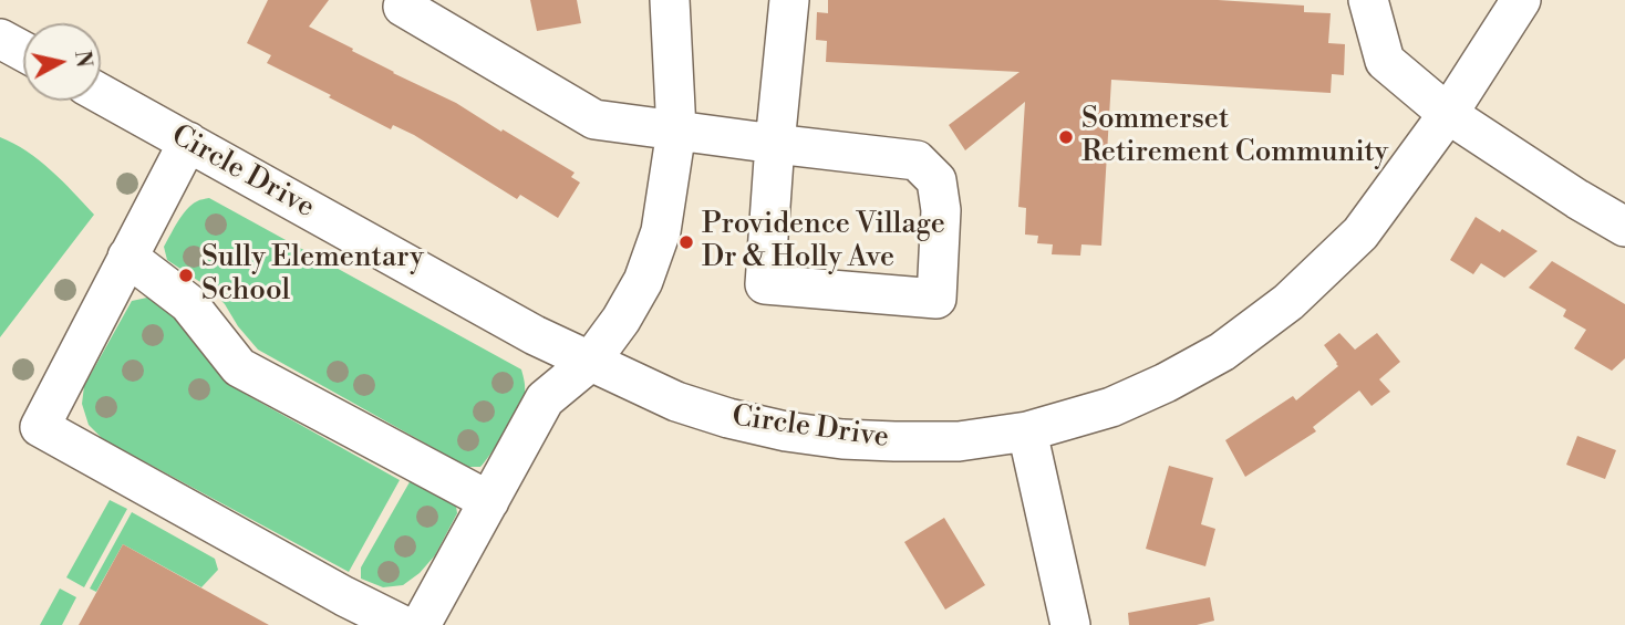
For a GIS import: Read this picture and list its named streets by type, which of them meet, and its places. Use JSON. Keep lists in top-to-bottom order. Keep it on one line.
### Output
{"streets":{"street":["Circle Drive"]},"places":["Sommerset Retirement Community","Providence Village Dr & Holly Ave","Sully Elementary School"],"north":"right"}
